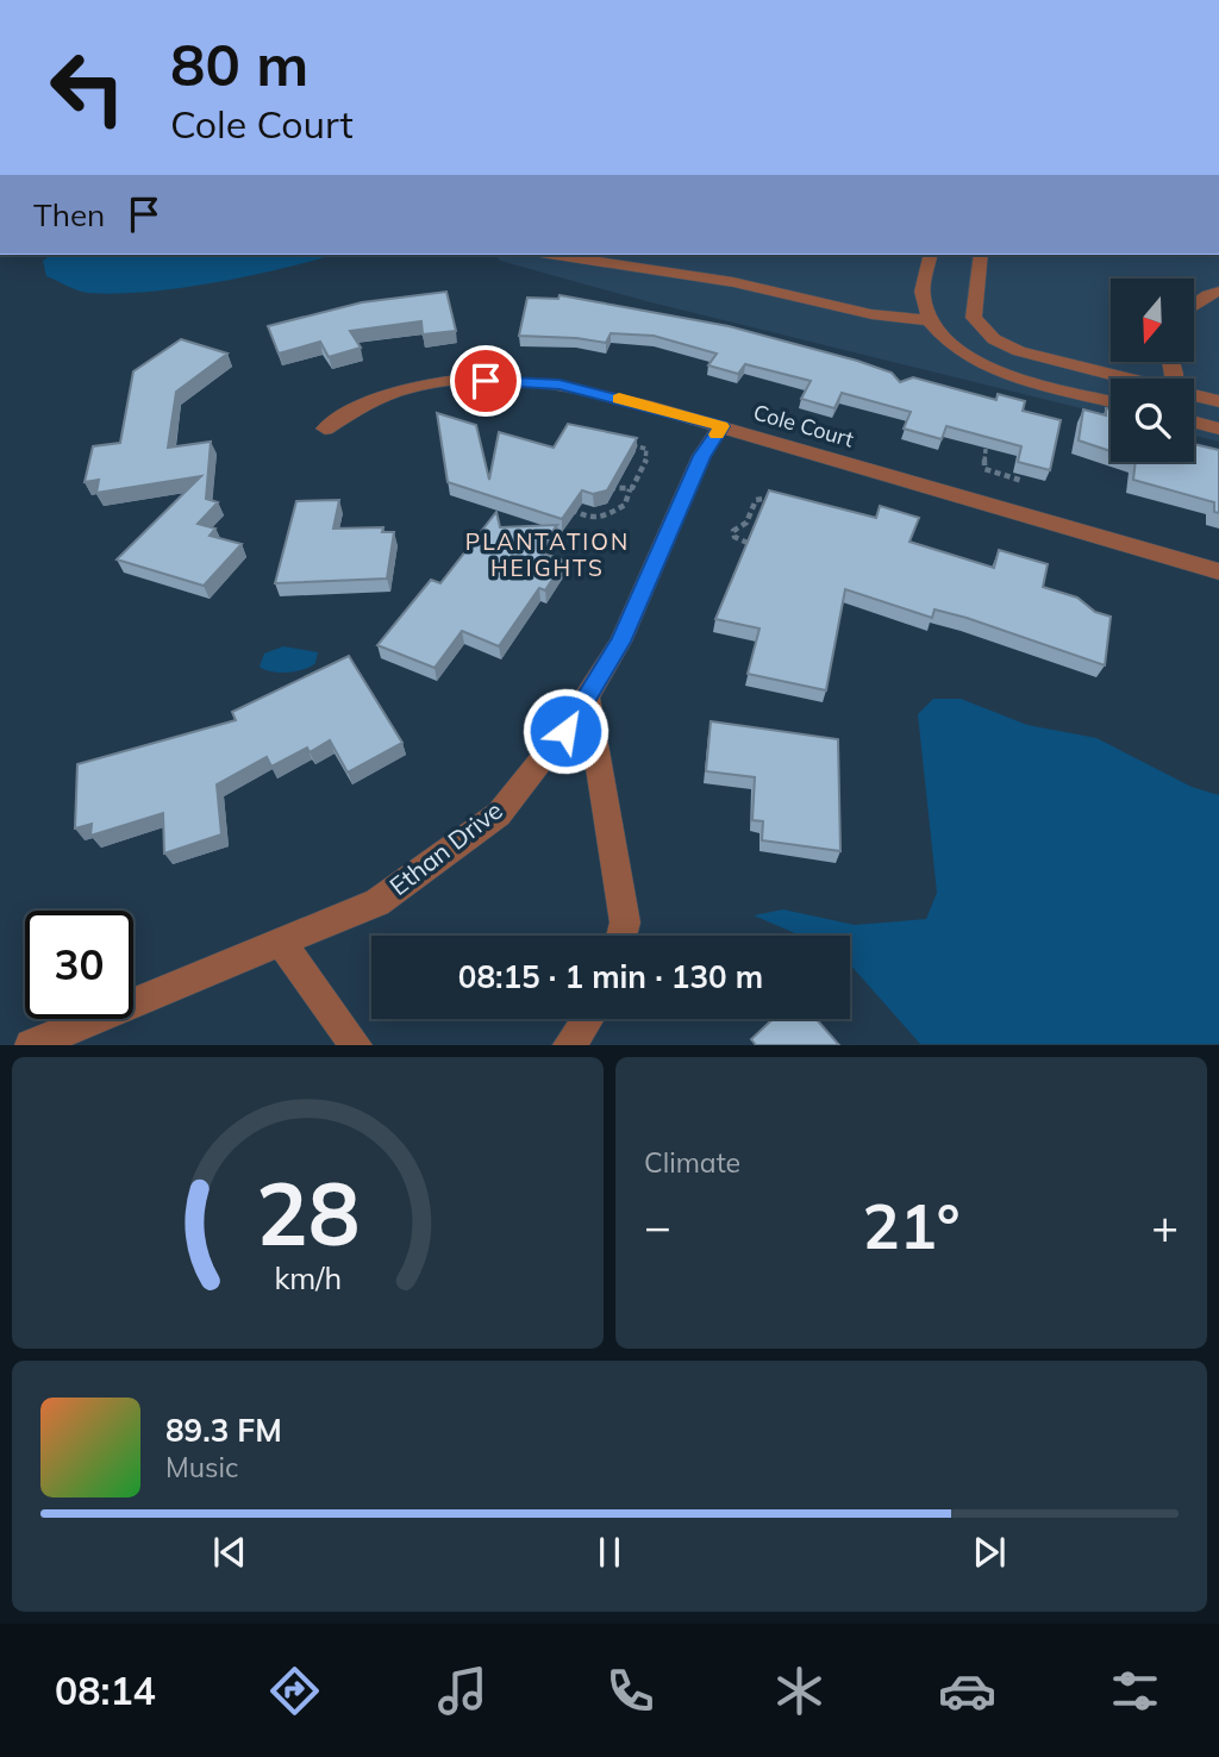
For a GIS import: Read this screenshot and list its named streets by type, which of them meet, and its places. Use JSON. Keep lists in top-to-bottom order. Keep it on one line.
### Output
{"streets":{"street":["Cole Court","Ethan Drive"]},"crossings":[["Cole Court","Ethan Drive"]],"districts":["PLANTATION HEIGHTS"],"north":"bottom","page":{"turn":["80 m","Cole Court"],"then":"Then","limit":"30","trip":"08:15 · 1 min · 130 m","tile":"Climate","heat":["−","21°","+"],"song":["89.3 FM","Music"],"tabs":"08:14","gauge":["28","km/h"]}}
